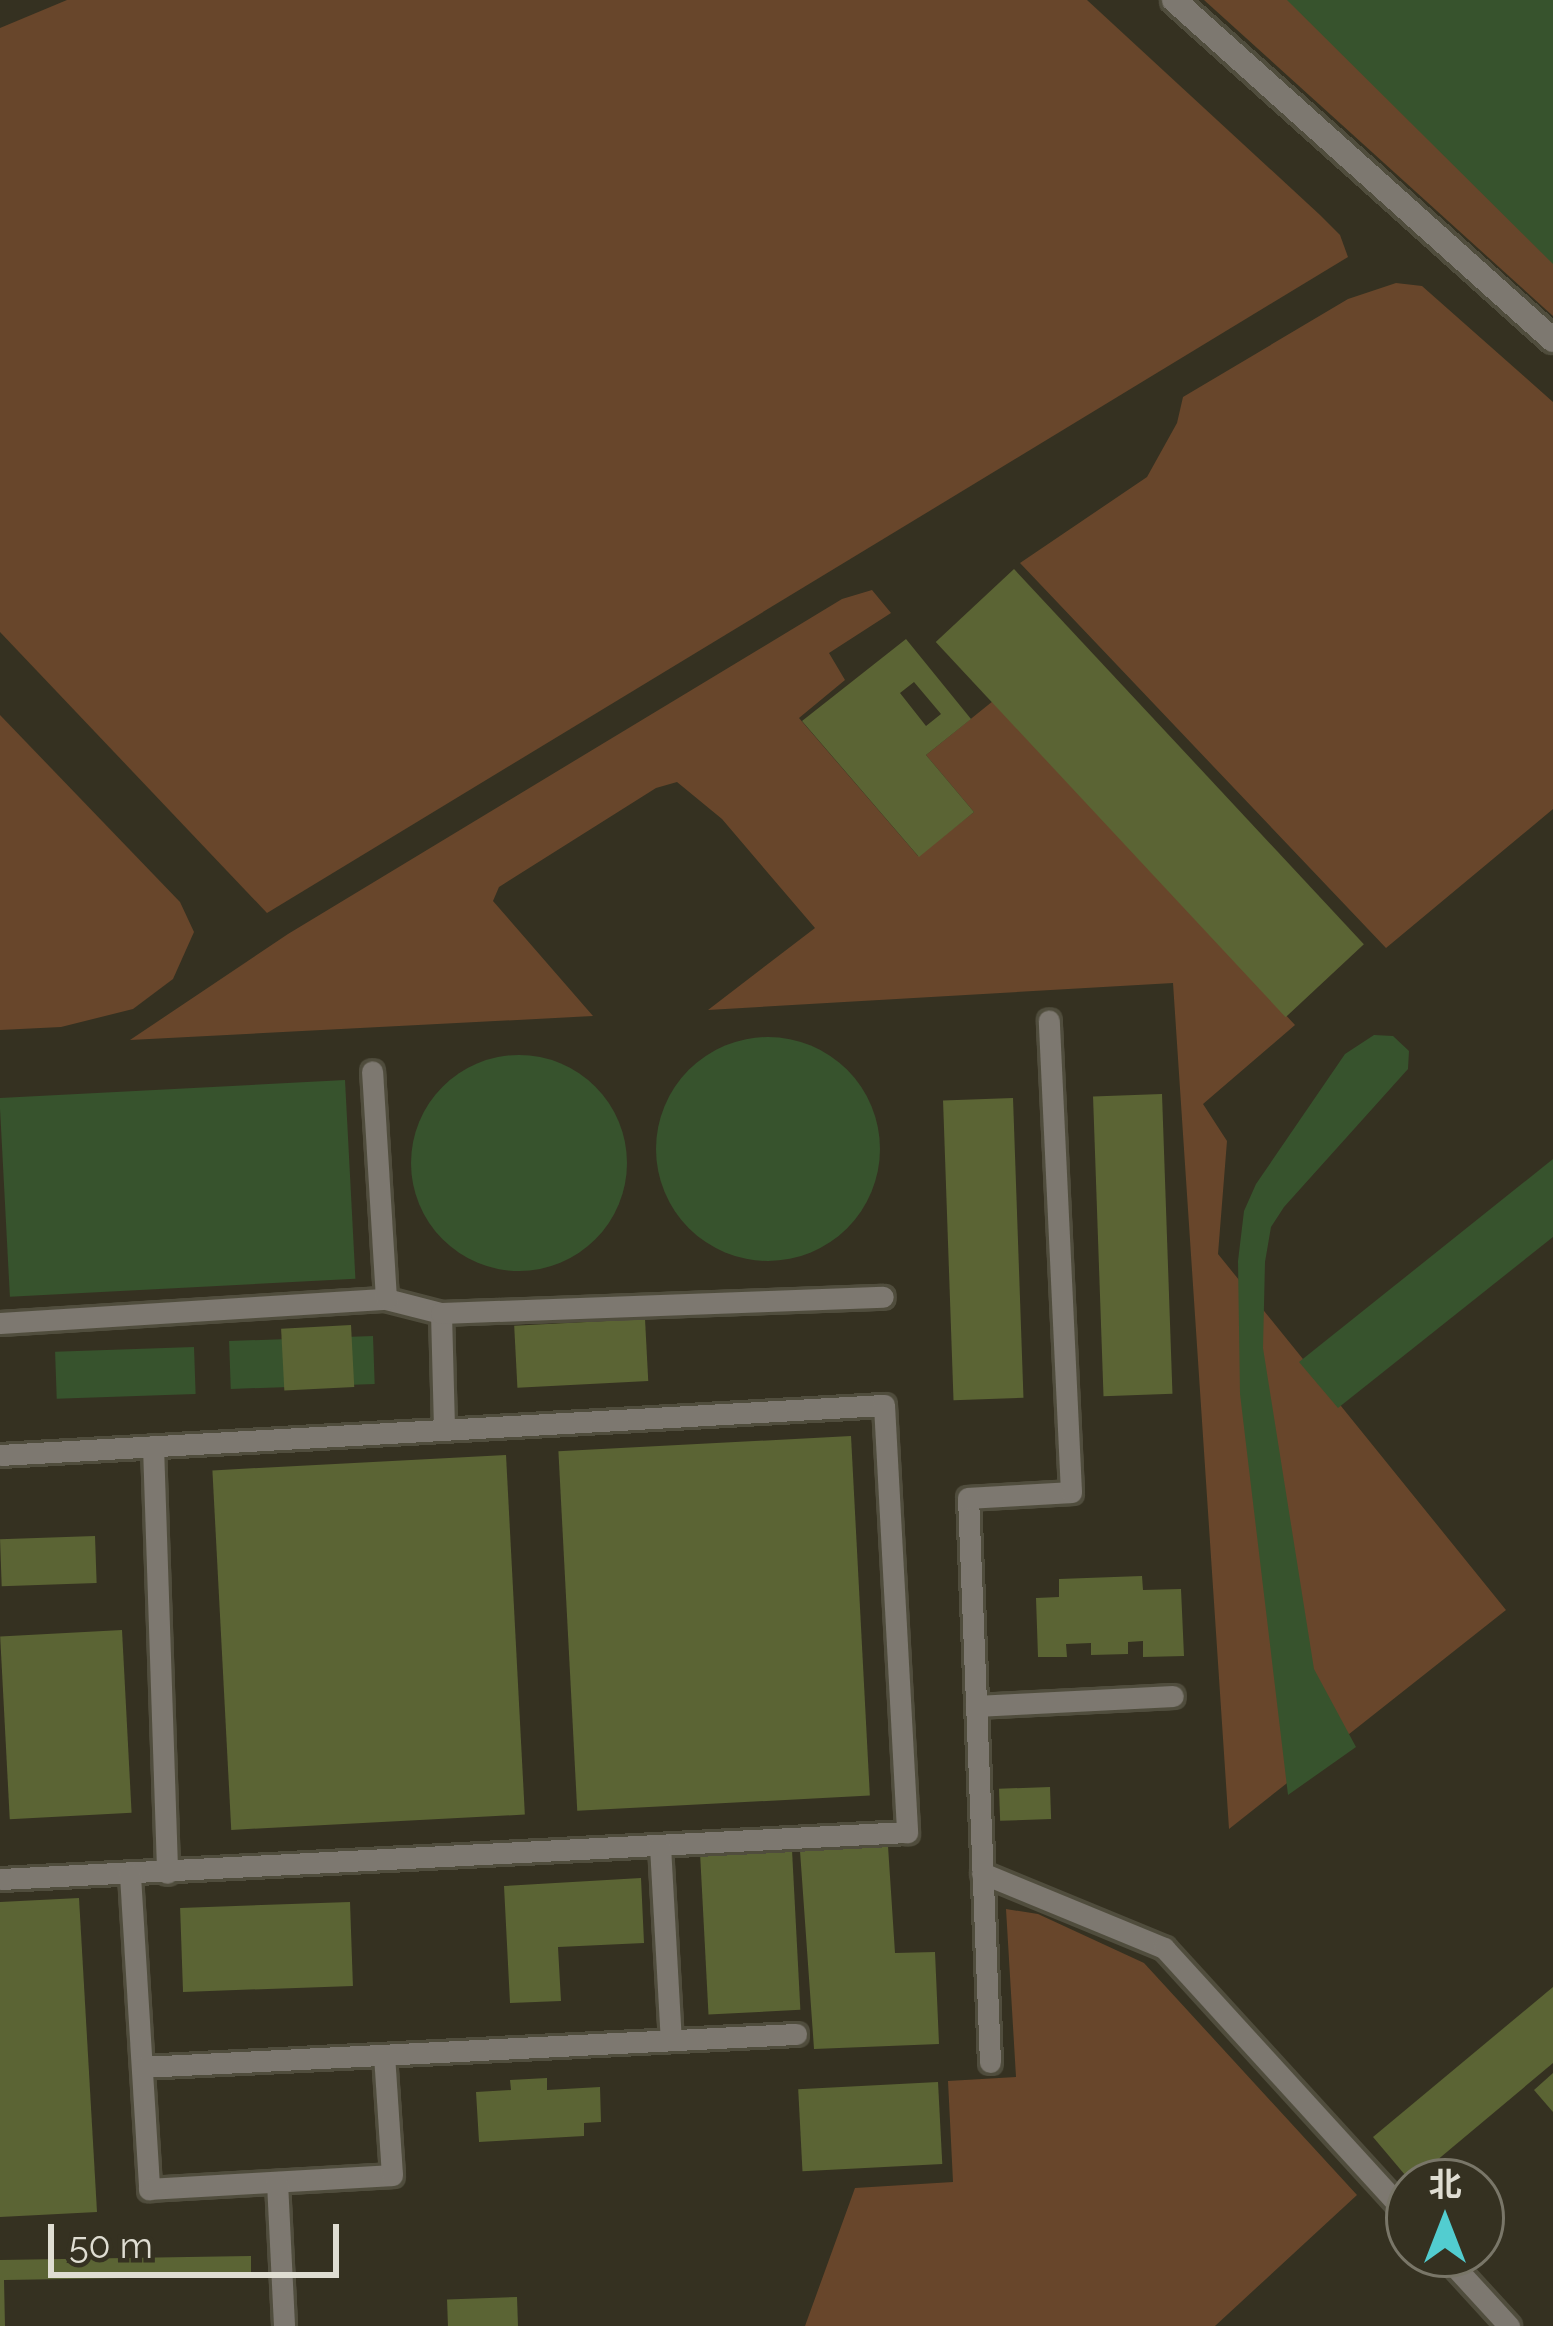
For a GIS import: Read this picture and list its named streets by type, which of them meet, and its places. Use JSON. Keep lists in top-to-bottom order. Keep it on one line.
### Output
{"scale_bar":"50 m","north":"top"}
